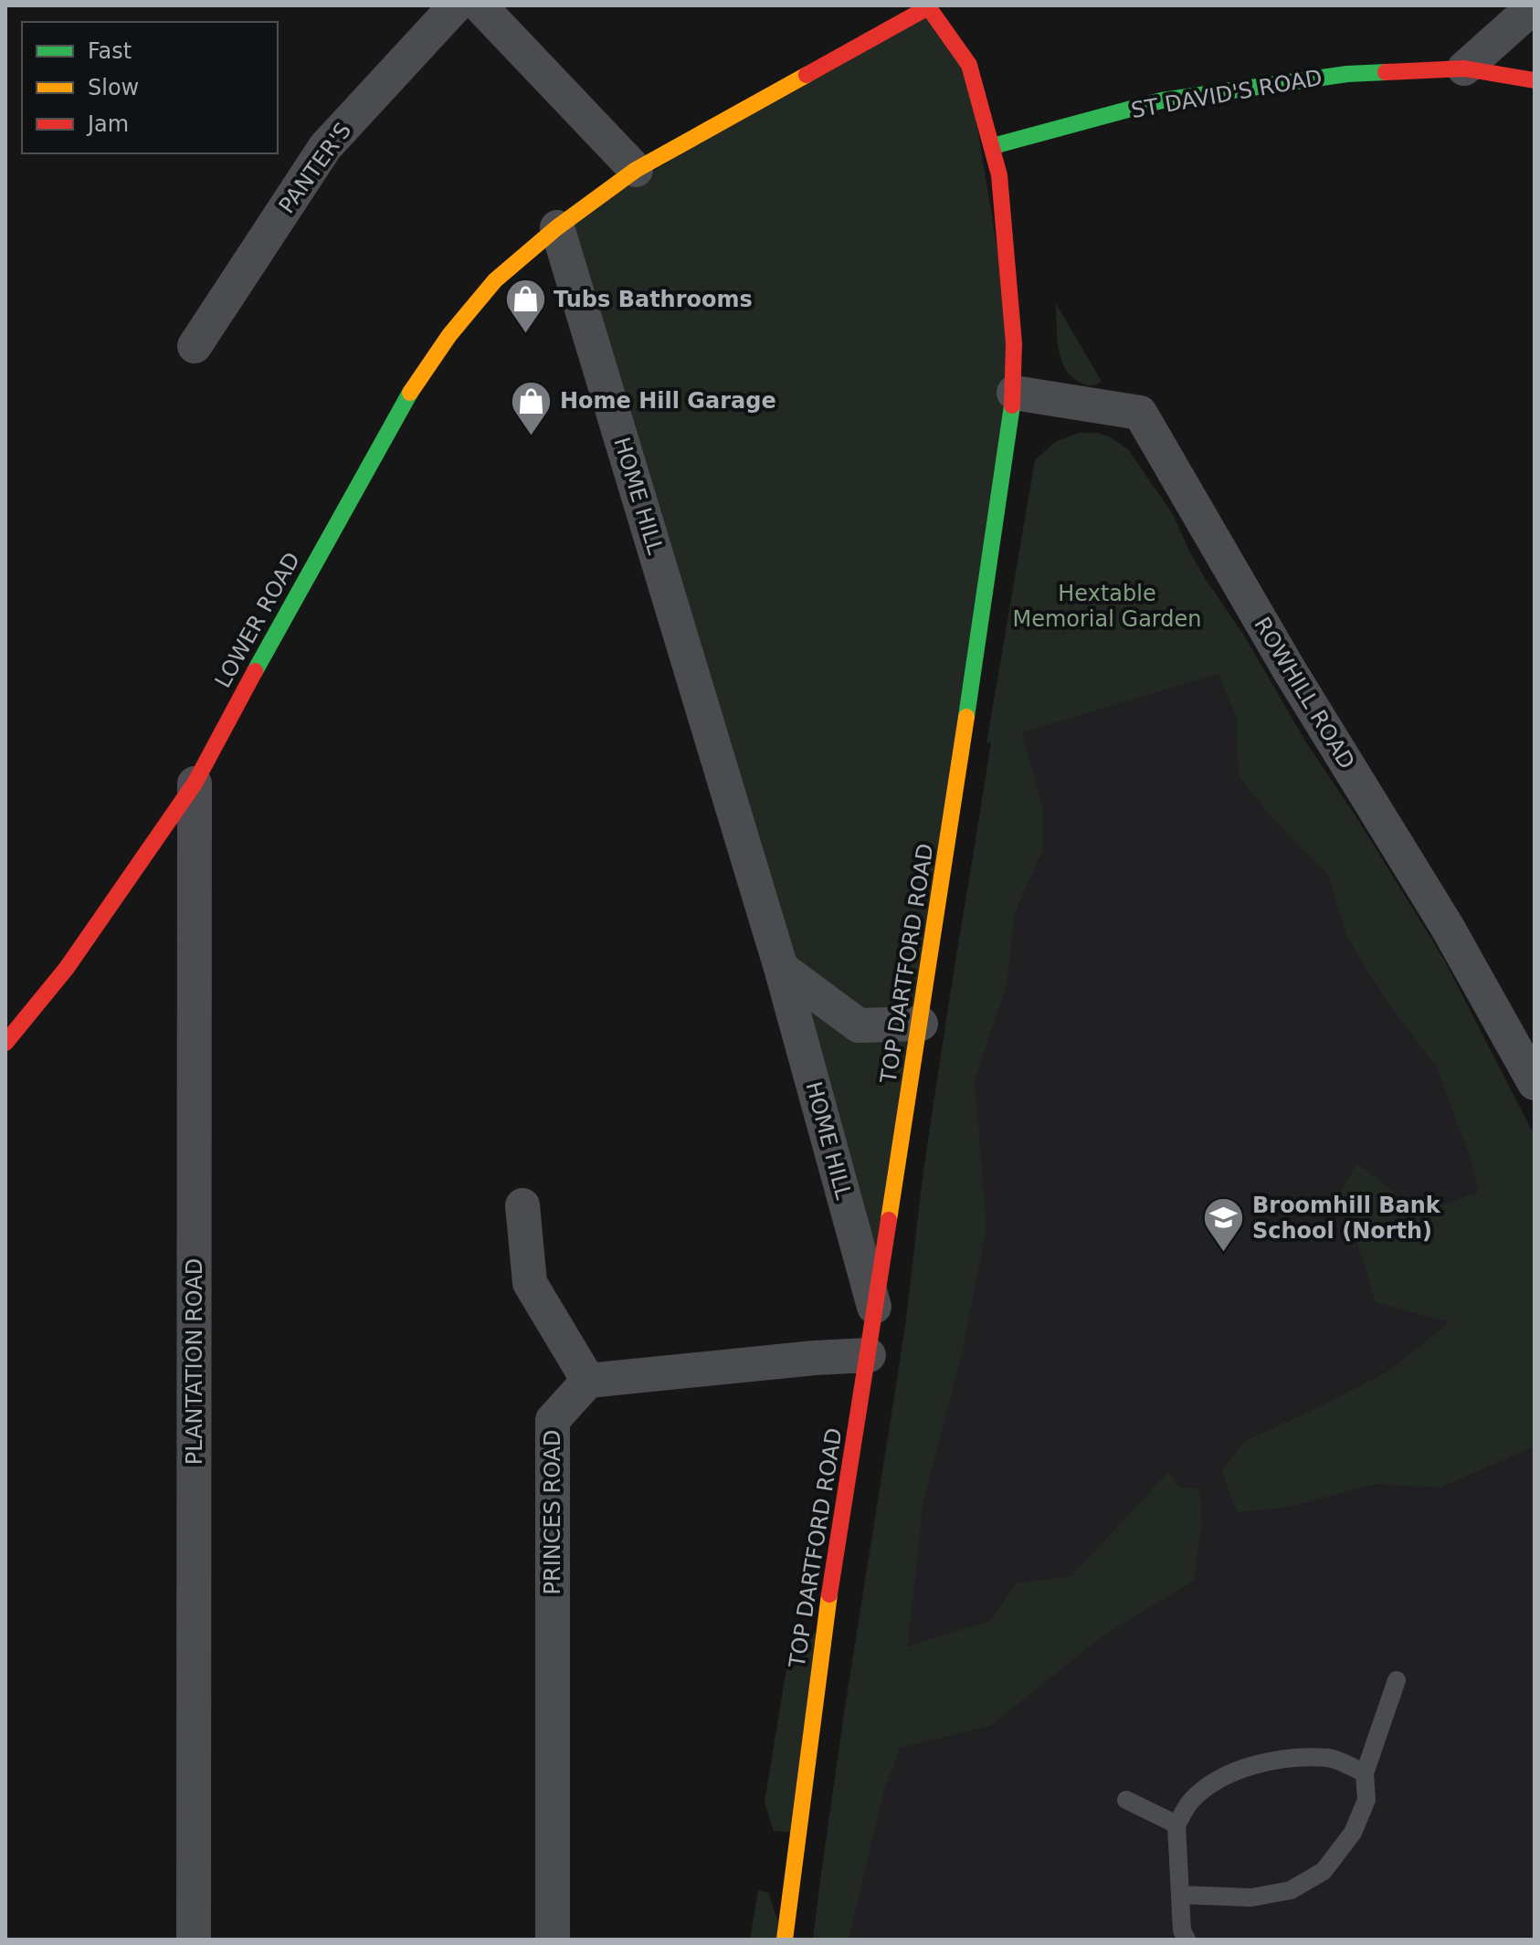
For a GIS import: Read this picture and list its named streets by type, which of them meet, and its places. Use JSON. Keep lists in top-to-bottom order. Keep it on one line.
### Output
{"streets":{"main road":["ST DAVID'S ROAD","LOWER ROAD","TOP DARTFORD ROAD"],"street":["PANTER'S","HOME HILL","ROWHILL ROAD","PLANTATION ROAD","PRINCES ROAD"]},"crossings":[["ST DAVID'S ROAD","TOP DARTFORD ROAD"],["HOME HILL","LOWER ROAD"],["HOME HILL","TOP DARTFORD ROAD"],["LOWER ROAD","PLANTATION ROAD"],["ROWHILL ROAD","TOP DARTFORD ROAD"]],"parks":["Hextable Memorial Garden"],"places":{"shop":["Tubs Bathrooms","Home Hill Garage"],"school or university":["Broomhill Bank School (North)"]},"legend":["Fast","Slow","Jam"]}
